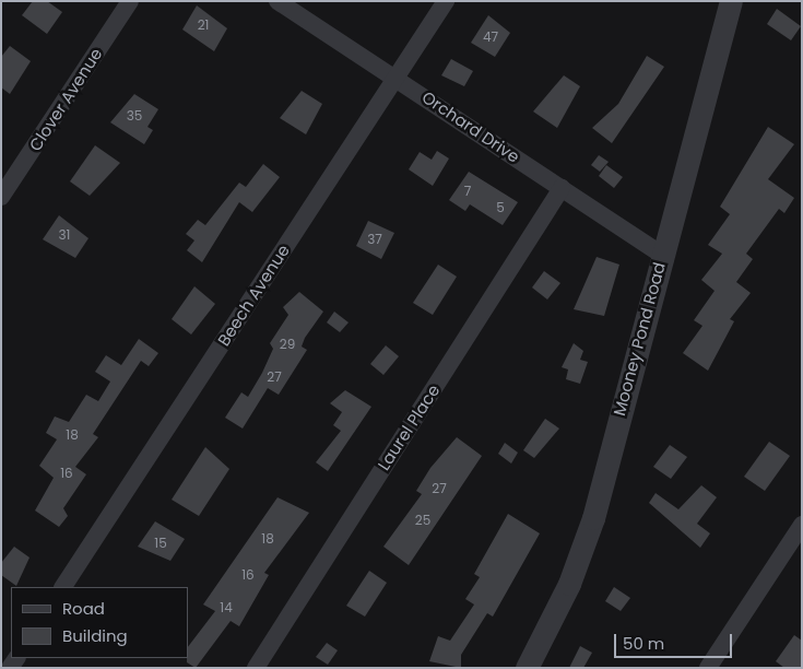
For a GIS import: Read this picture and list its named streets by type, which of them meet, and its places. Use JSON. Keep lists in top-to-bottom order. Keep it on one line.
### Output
{"streets":{"street":["Clover Avenue","Orchard Drive","Beech Avenue","Mooney Pond Road","Laurel Place"]},"crossings":[["Orchard Drive","Beech Avenue"],["Orchard Drive","Mooney Pond Road"],["Orchard Drive","Laurel Place"]],"house_numbers":["21","47","35","7","5","31","37","29","27","18","16","27","25","18","15","16","14"],"legend":["Road","Building"],"scale_bar":"50 m"}
